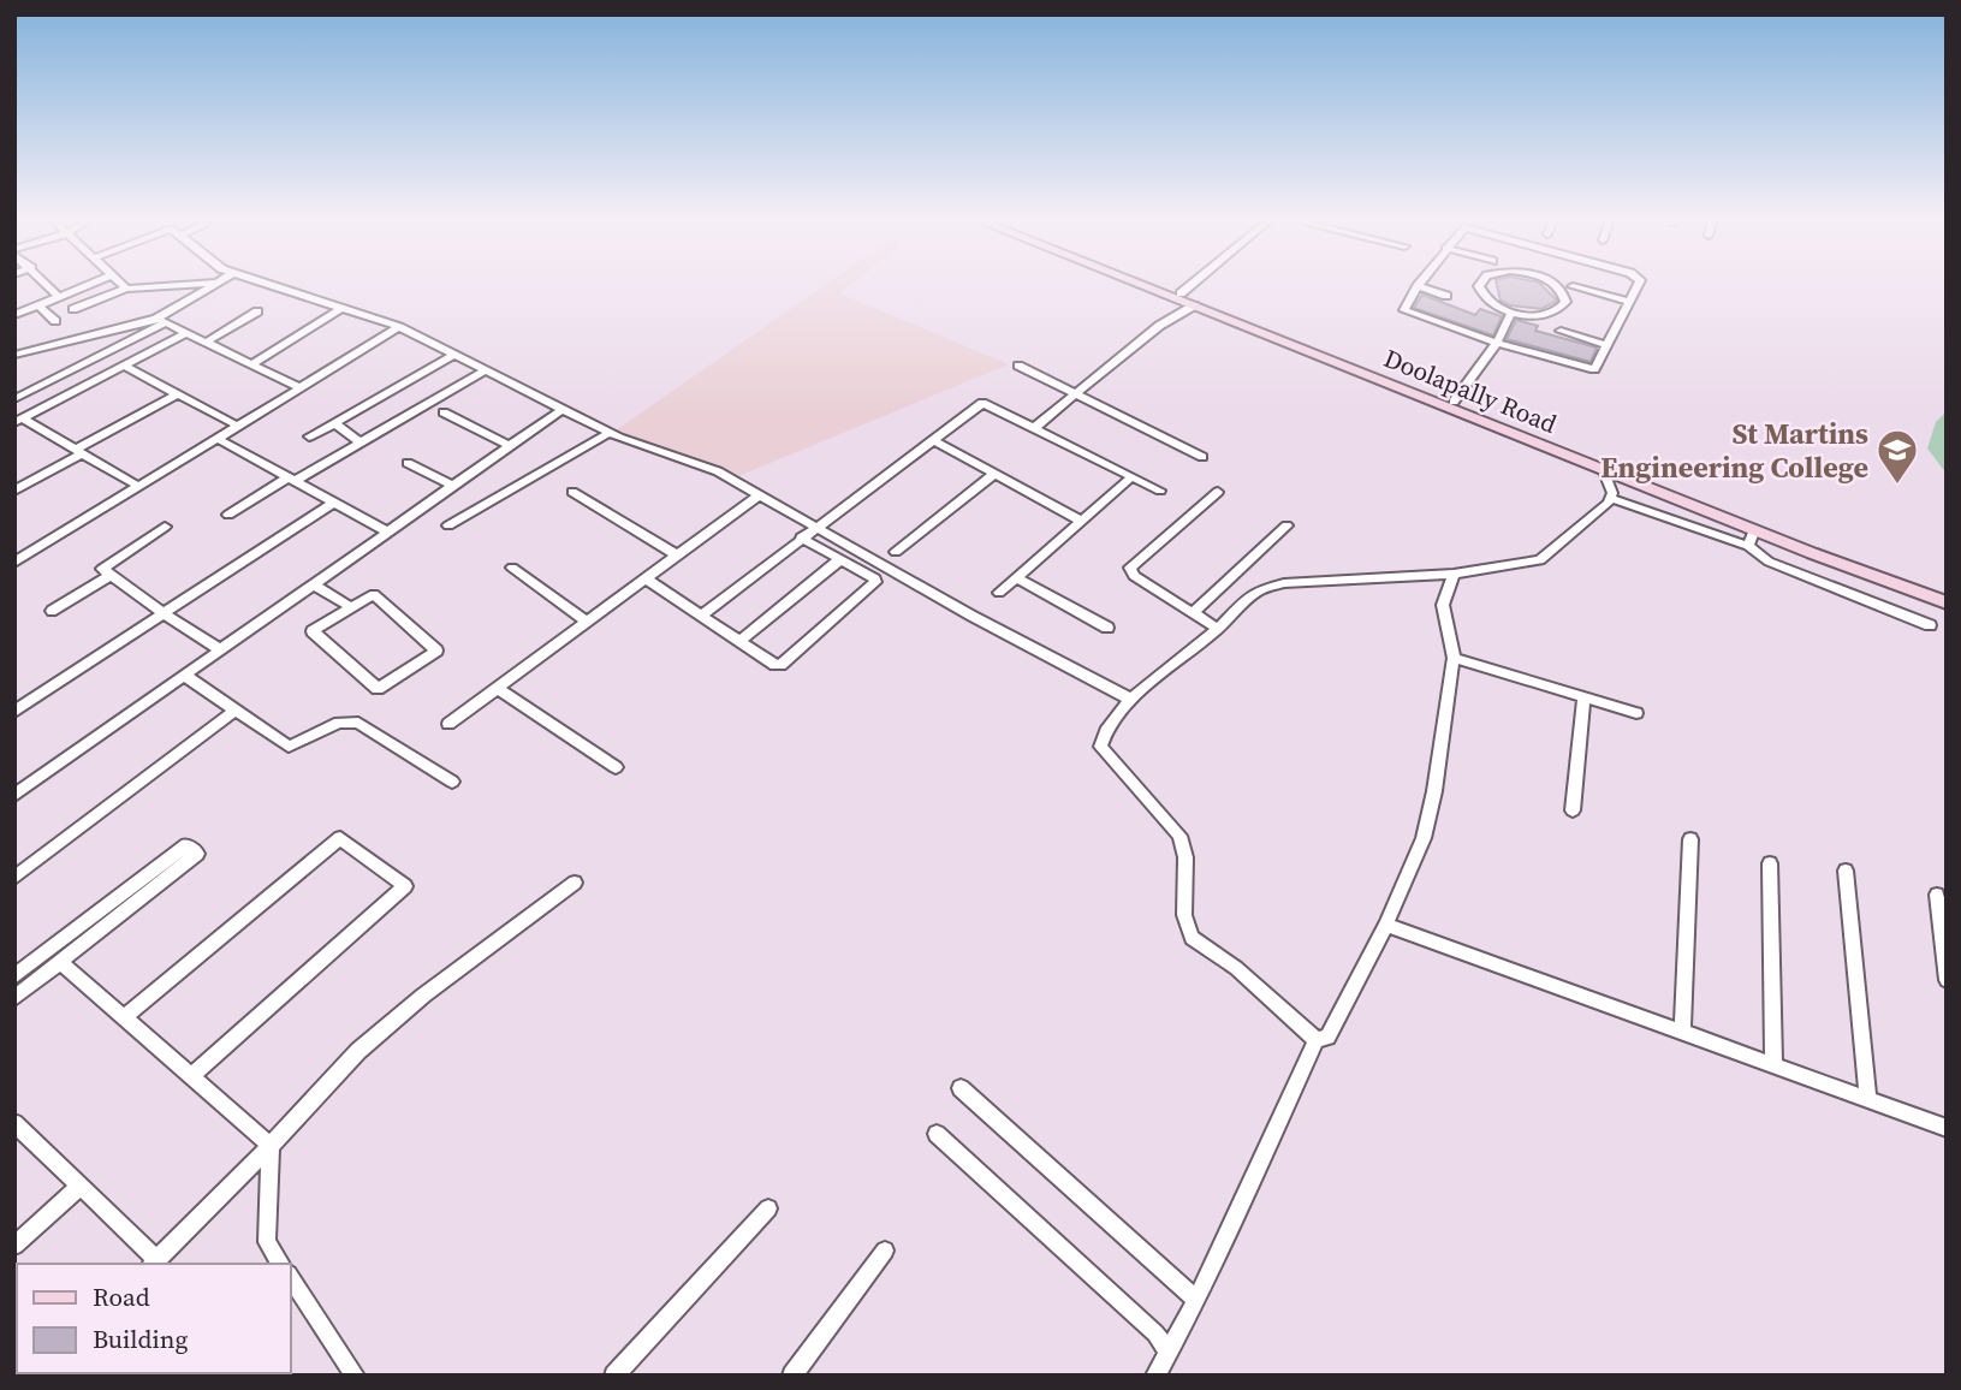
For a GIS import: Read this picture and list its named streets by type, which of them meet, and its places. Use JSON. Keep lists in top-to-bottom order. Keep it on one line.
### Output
{"streets":{"main road":["Doolapally Road"]},"places":{"school or university":["St Martins Engineering College"]},"legend":["Road","Building"]}
